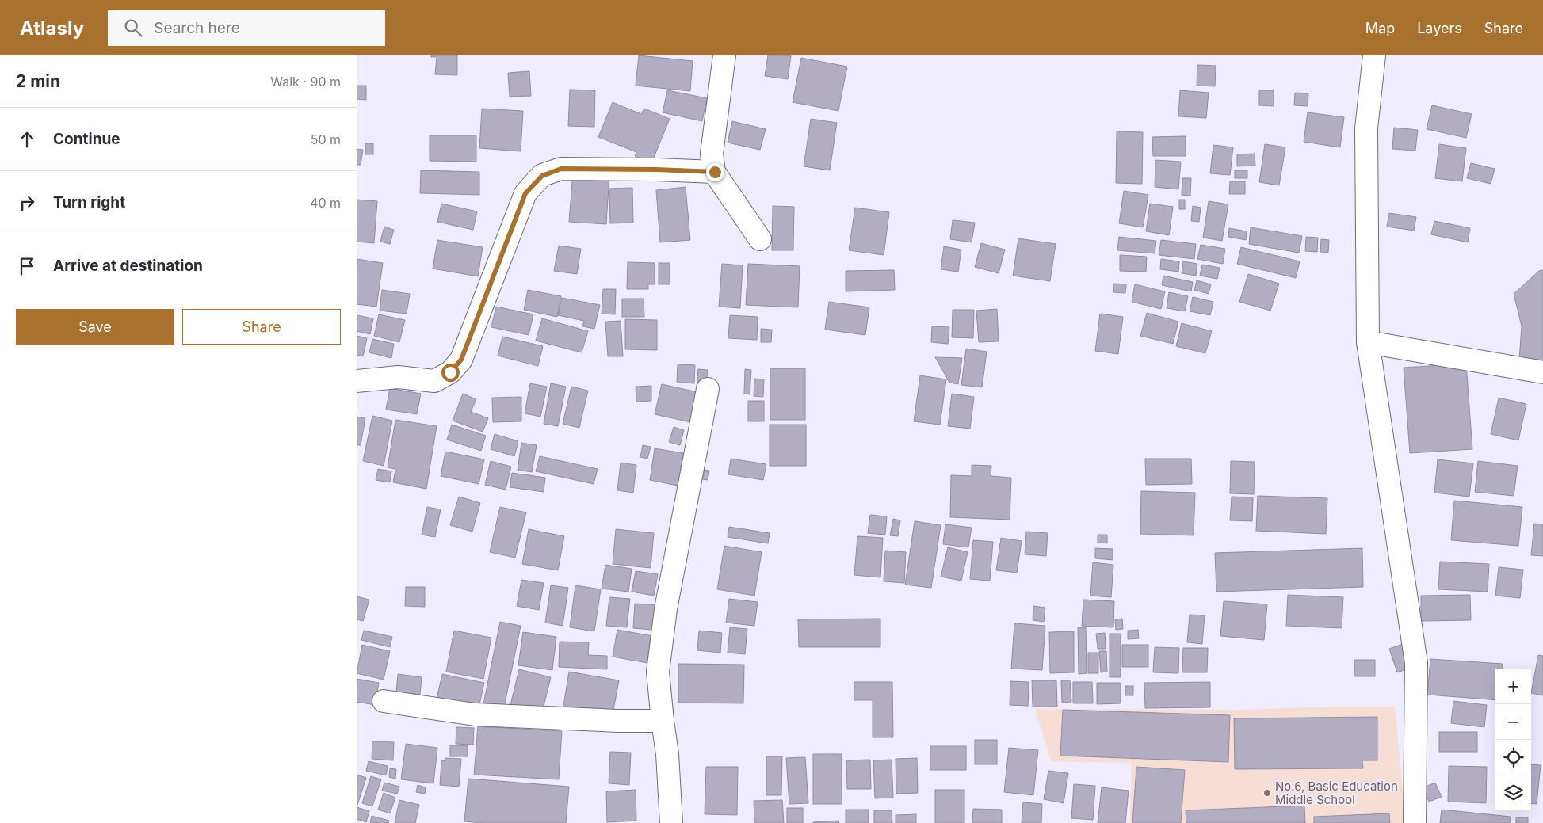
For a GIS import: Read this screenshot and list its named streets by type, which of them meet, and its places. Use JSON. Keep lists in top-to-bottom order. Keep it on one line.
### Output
{"places":["No.6, Basic Education Middle School"],"page":{"header":"Atlasly","search":"Search here","nav":["Map","Layers","Share"],"heading":["2 min","Walk · 90 m"],"list":[["Continue","50 m"],["Turn right","40 m"],"Arrive at destination"],"buttons":["Save","Share"],"map_buttons":["+","−"]}}
